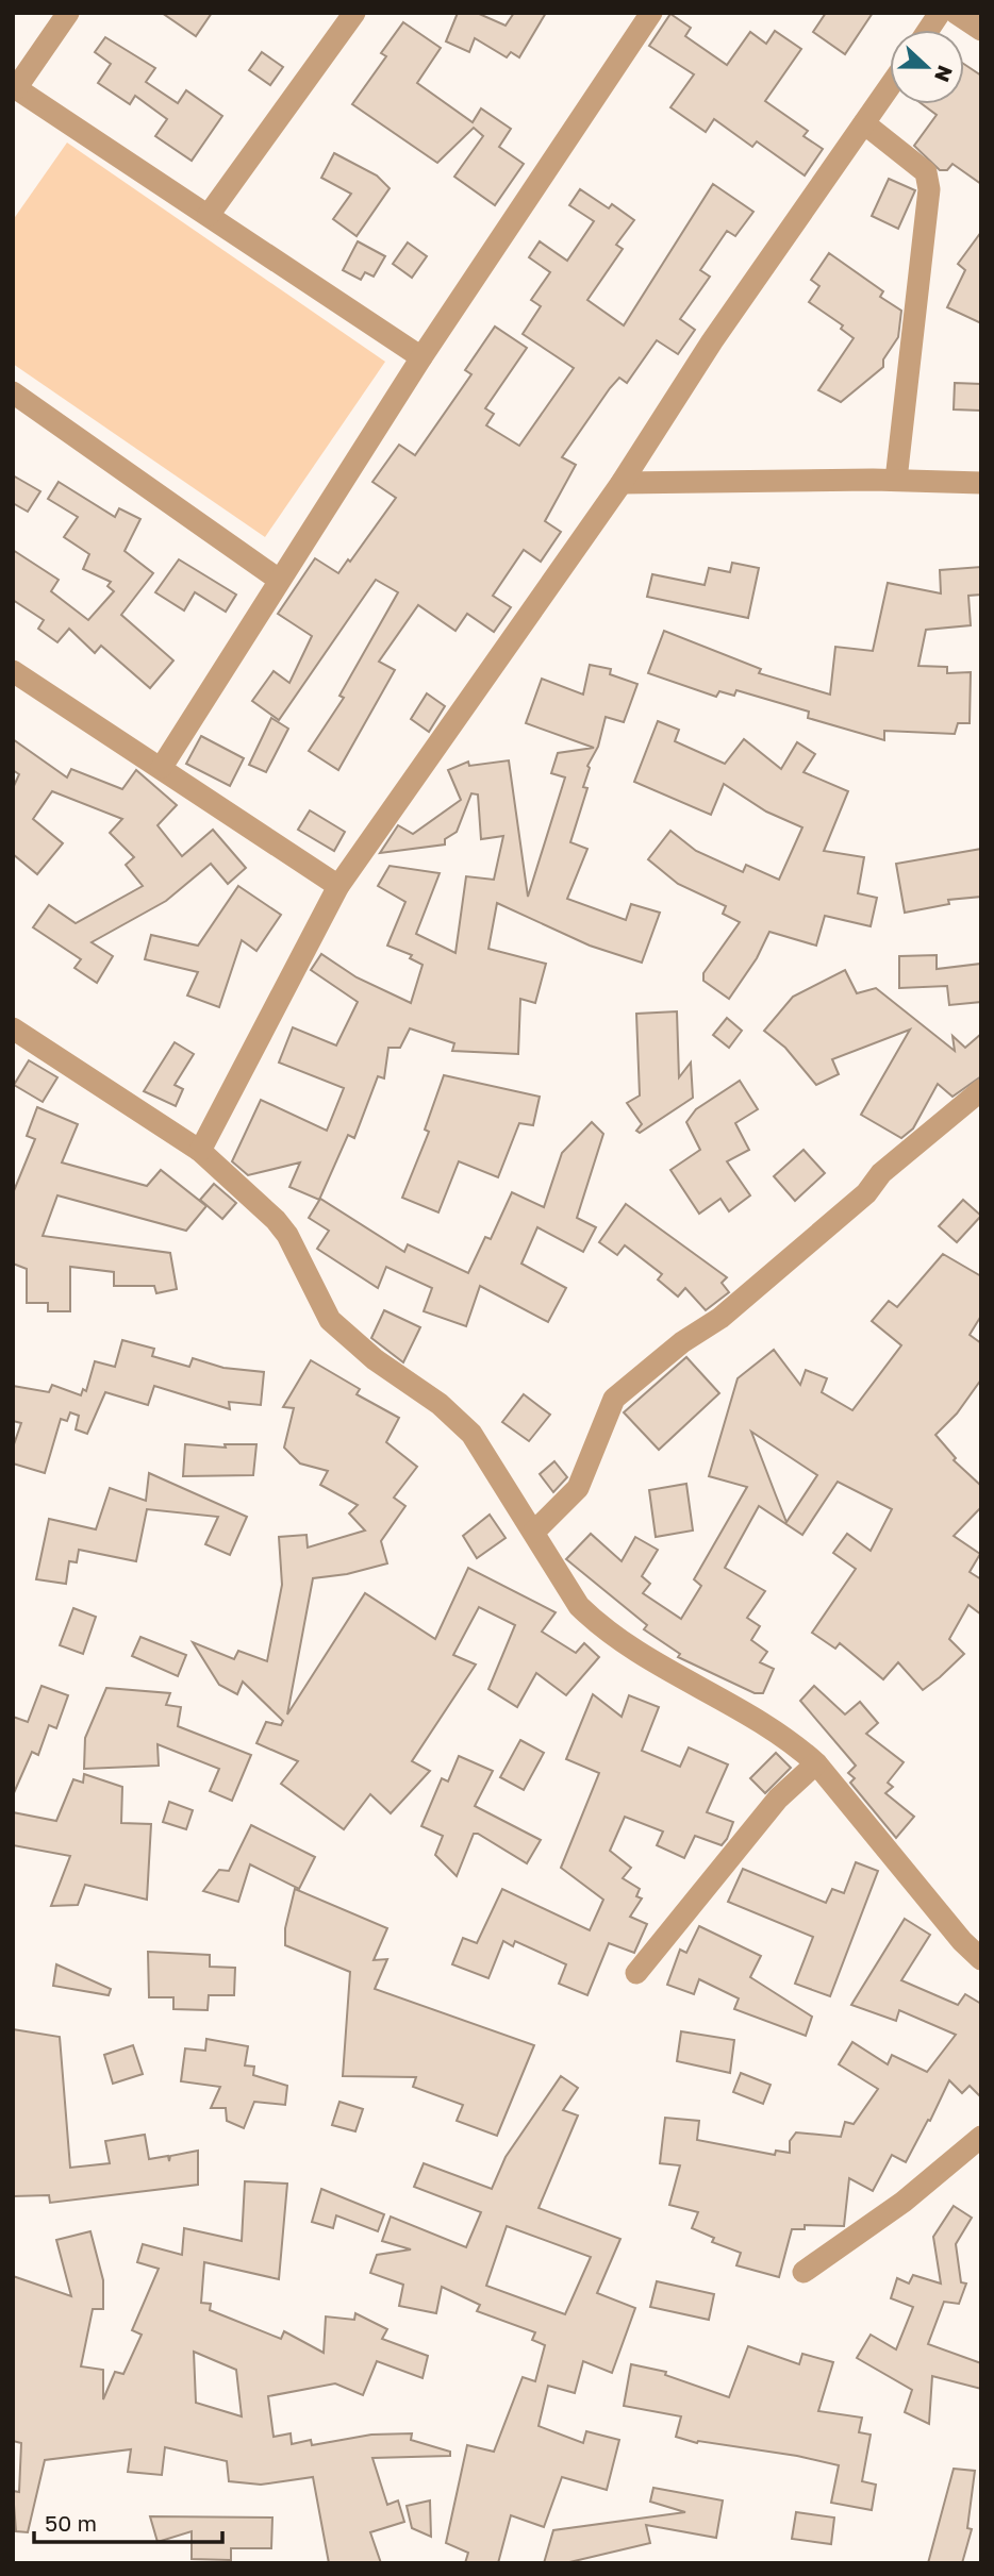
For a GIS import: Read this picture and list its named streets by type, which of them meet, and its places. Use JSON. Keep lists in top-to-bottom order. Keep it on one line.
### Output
{"scale_bar":"50 m","north":"right"}
